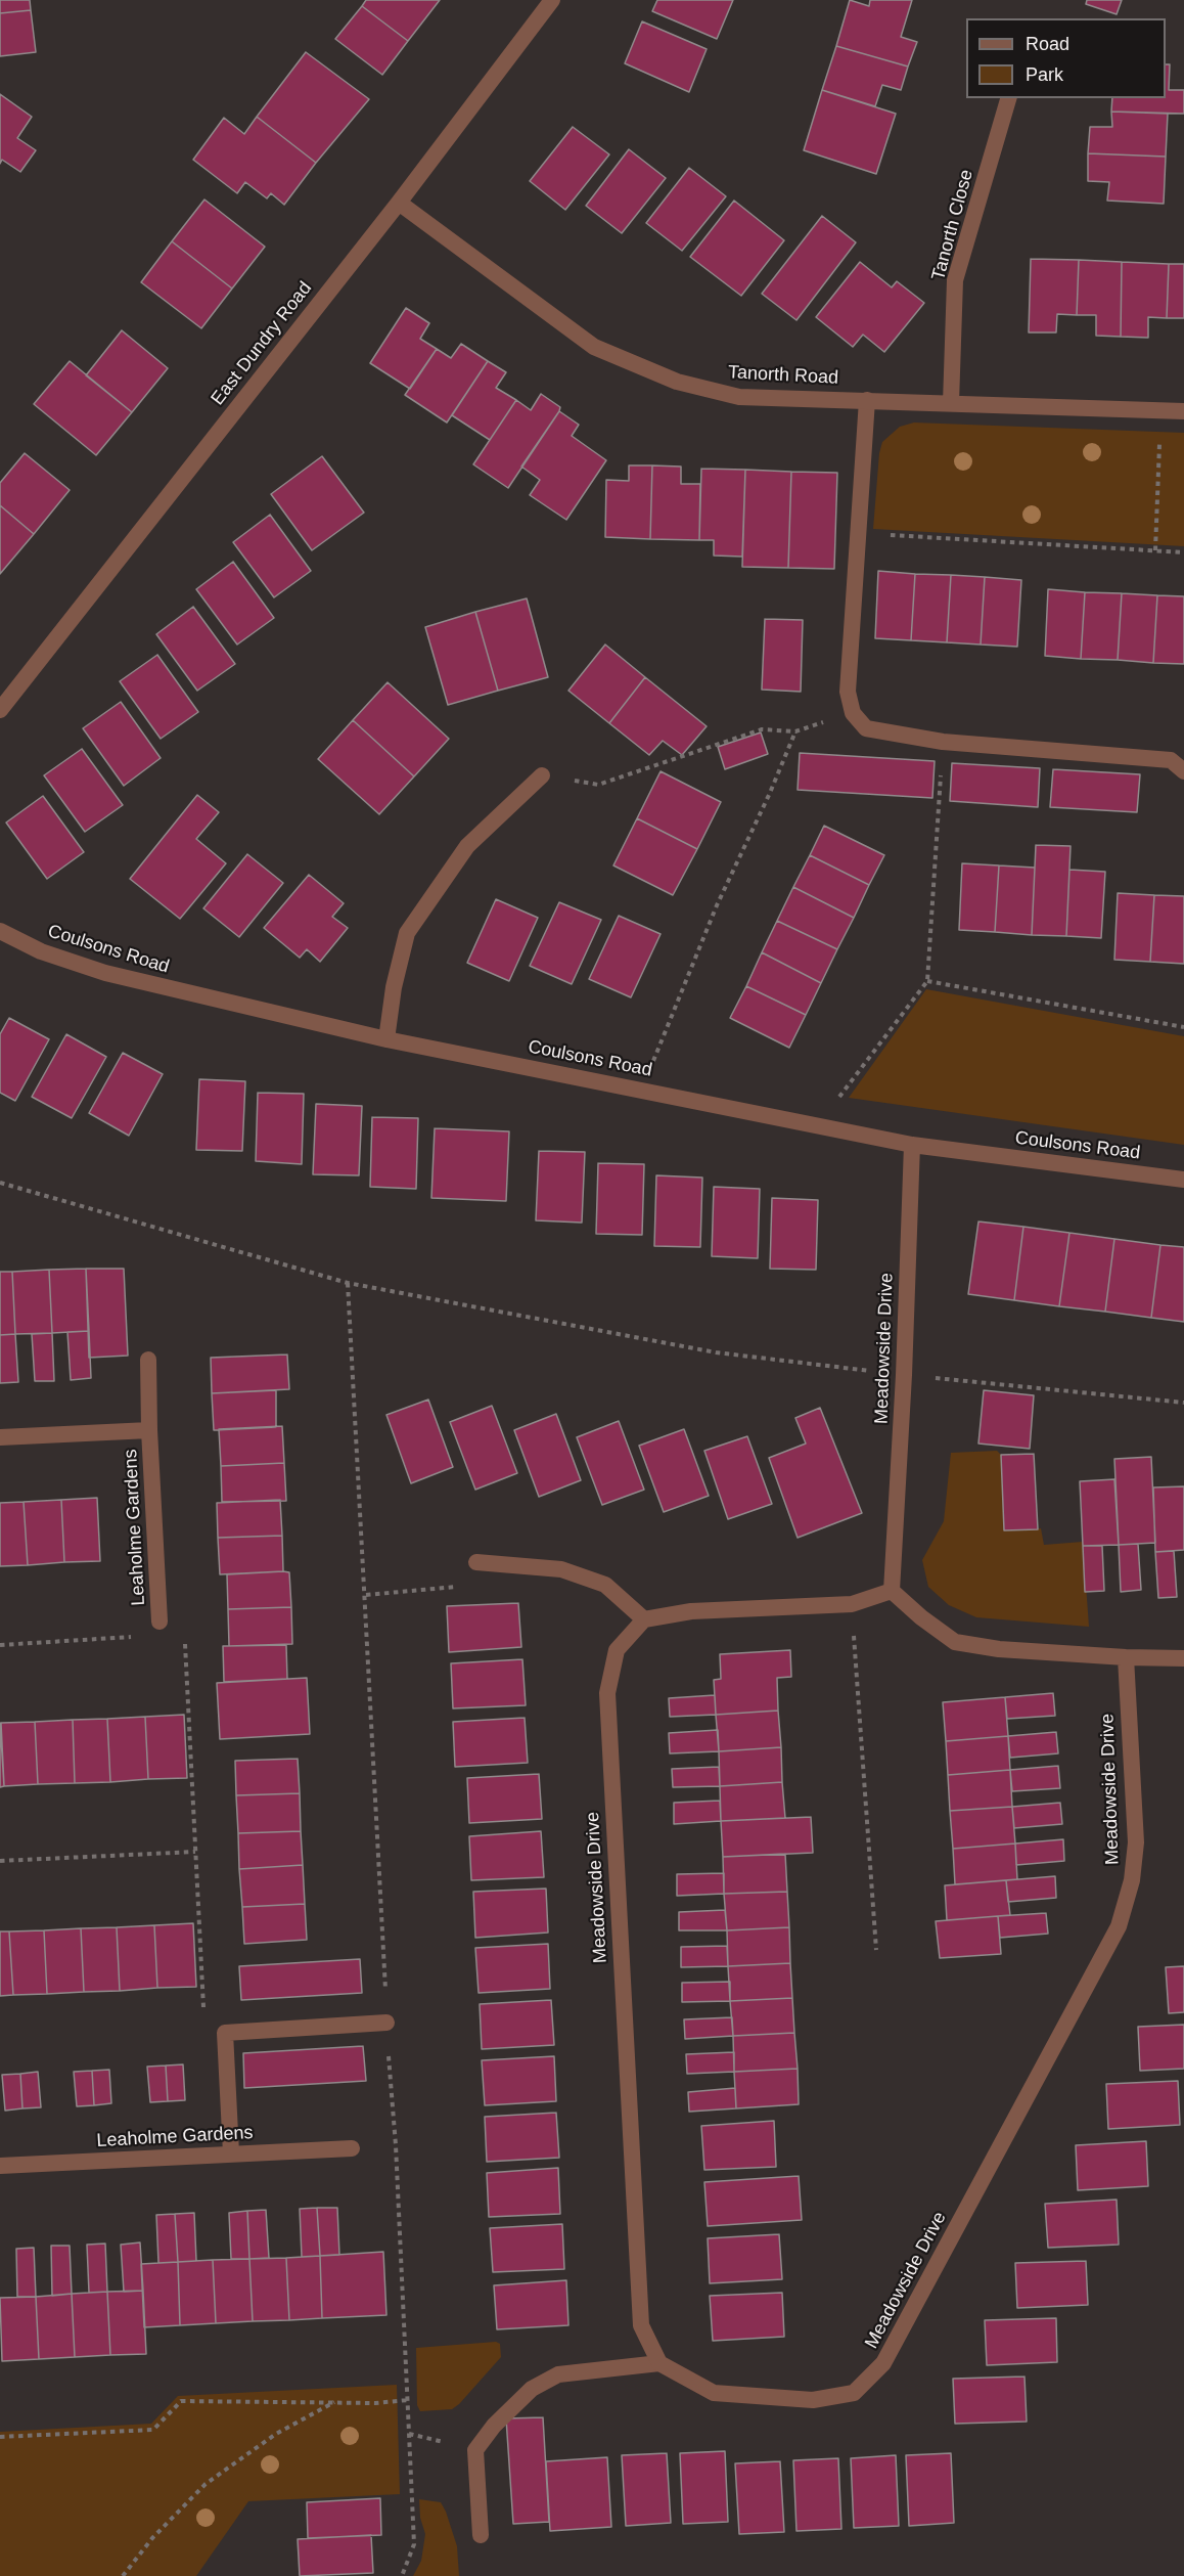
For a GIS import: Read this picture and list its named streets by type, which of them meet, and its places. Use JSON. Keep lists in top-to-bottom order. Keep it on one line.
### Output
{"streets":{"street":["Tanorth Close","East Dundry Road","Tanorth Road","Coulsons Road","Meadowside Drive","Leaholme Gardens"]},"crossings":[["Tanorth Close","Tanorth Road"],["East Dundry Road","Tanorth Road"],["Coulsons Road","Meadowside Drive"]],"legend":["Road","Park"]}
